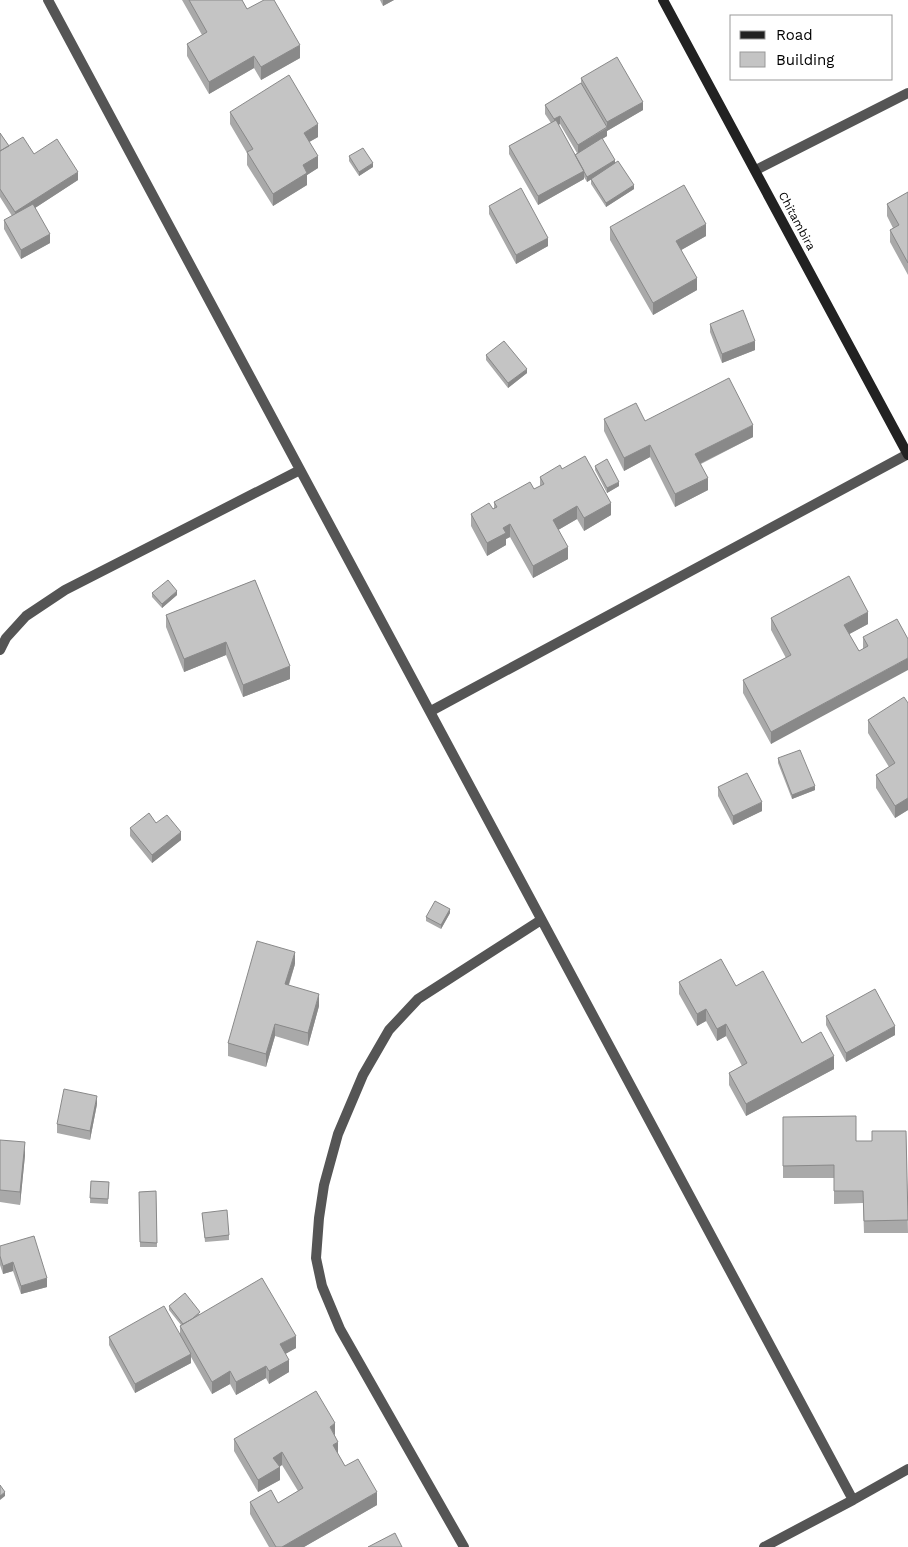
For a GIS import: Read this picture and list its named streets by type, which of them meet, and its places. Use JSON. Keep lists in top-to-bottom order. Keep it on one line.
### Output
{"streets":{"street":["Chitambira"]},"legend":["Road","Building"]}
